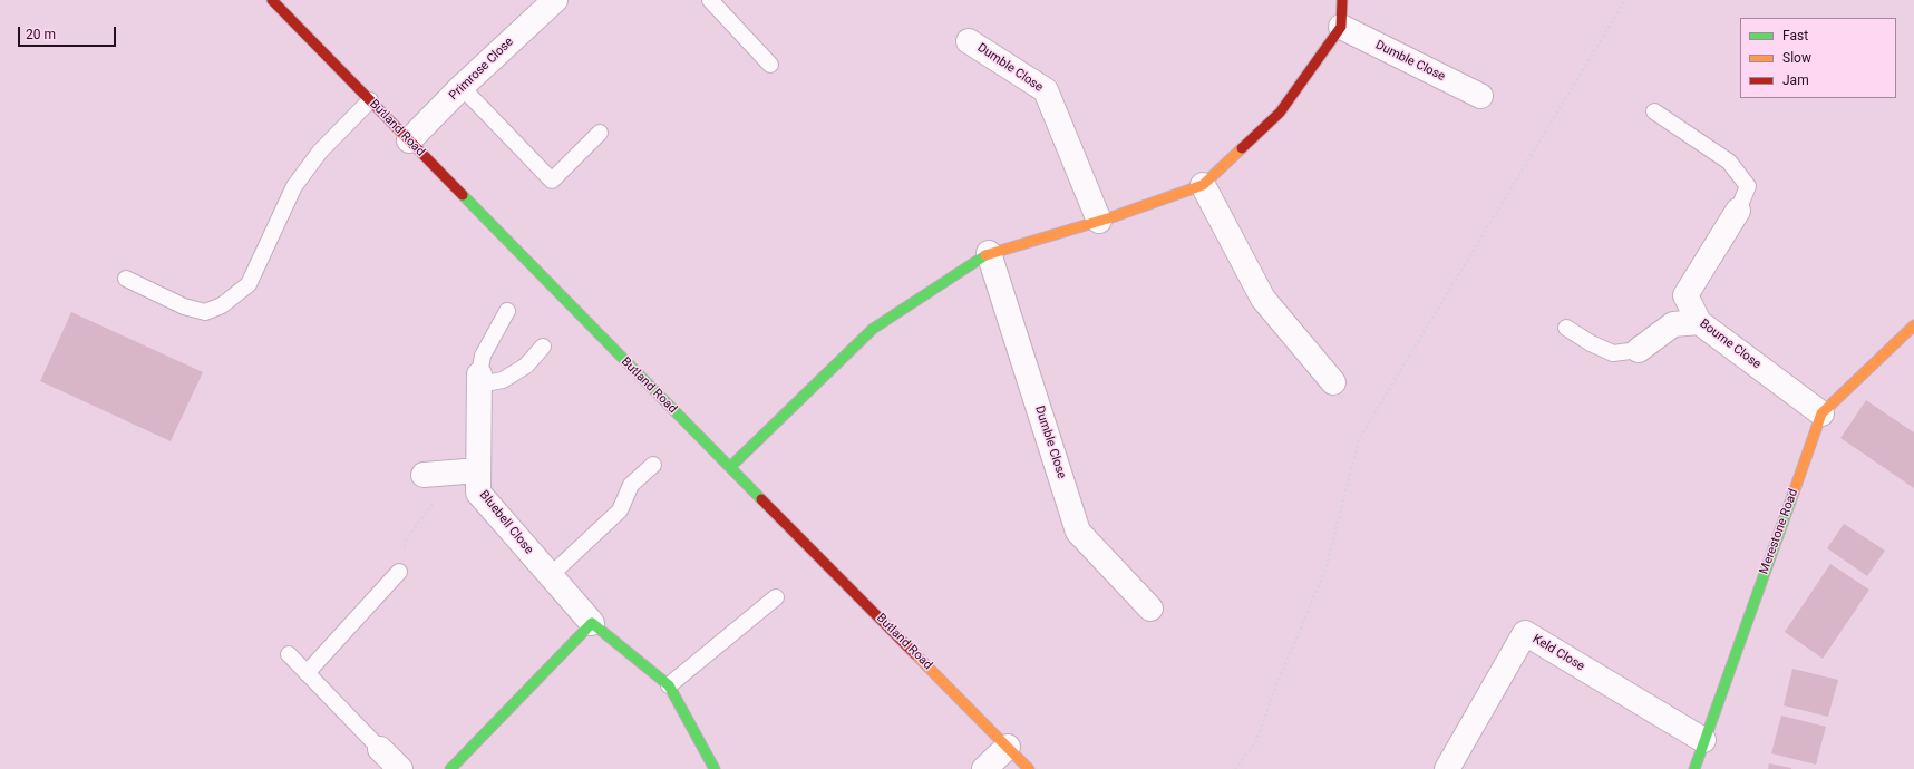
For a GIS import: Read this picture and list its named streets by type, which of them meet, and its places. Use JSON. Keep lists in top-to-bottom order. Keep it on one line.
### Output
{"streets":{"street":["Dumble Close","Primrose Close","Butland Road","Bourne Close","Bluebell Close","Merestone Road","Keld Close"]},"crossings":[["Primrose Close","Butland Road"],["Bourne Close","Merestone Road"],["Merestone Road","Keld Close"]],"legend":["Fast","Slow","Jam"],"scale_bar":"20 m"}
